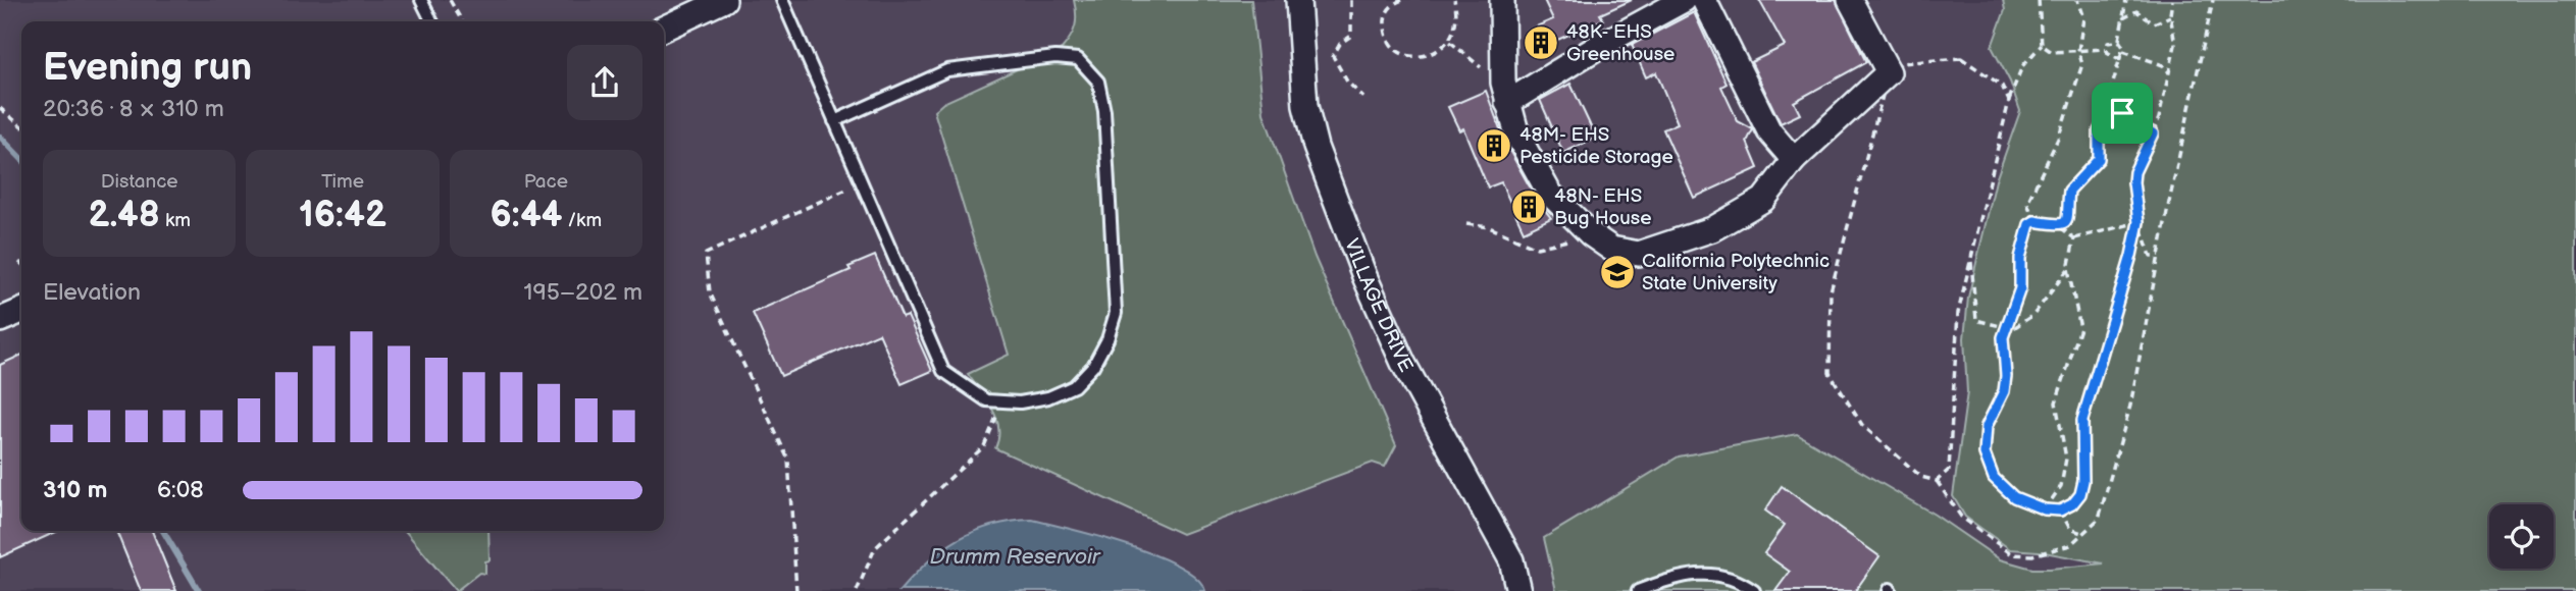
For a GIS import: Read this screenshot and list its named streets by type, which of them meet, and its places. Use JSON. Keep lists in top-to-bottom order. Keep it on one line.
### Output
{"streets":{"street":["VILLAGE DRIVE"]},"water":["Drumm Reservoir"],"places":{"building":["48K- EHS Greenhouse","48M- EHS Pesticide Storage","48N- EHS Bug House"],"school or university":["California Polytechnic State University"]},"page":{"heading":["Evening run","20:36 · 8 × 310 m"],"stats":[["Distance","2.48 km"],["Time","16:42"],["Pace","6:44 /km"]],"chart":["Elevation","195–202 m"],"list":[{"name":"310 m","note":"6:08"}]}}
